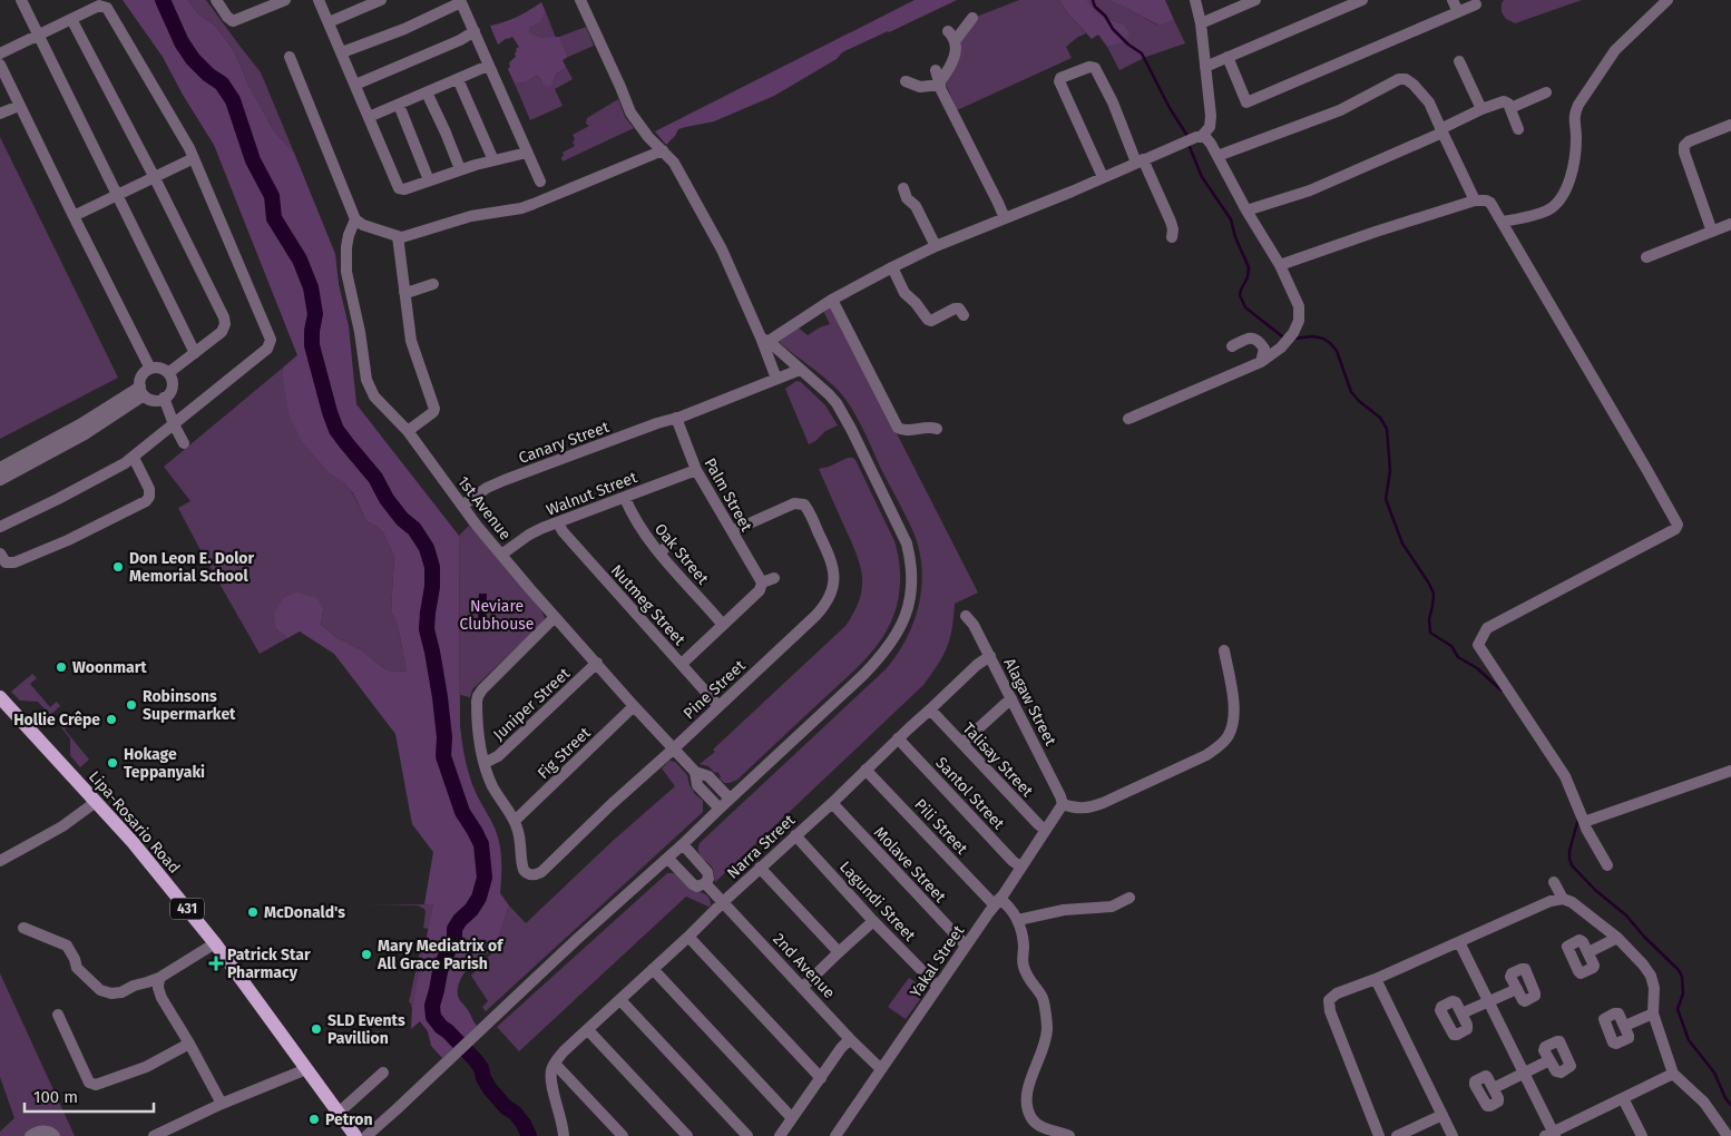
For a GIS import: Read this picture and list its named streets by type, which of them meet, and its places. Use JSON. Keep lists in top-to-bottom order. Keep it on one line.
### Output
{"streets":{"main road":["Lipa-Rosario Road","431"],"street":["Canary Street","Walnut Street","Palm Street","1st Avenue","Oak Street","Nutmeg Street","Pine Street","Alagaw Street","Juniper Street","Fig Street","Talisay Street","Santol Street","Pili Street","Narra Street","Molave Street","Lagundi Street","Yakal Street","2nd Avenue"]},"crossings":[["Canary Street","Palm Street"],["Canary Street","1st Avenue"],["Walnut Street","Palm Street"],["Walnut Street","1st Avenue"],["Walnut Street","Oak Street"],["Walnut Street","Nutmeg Street"],["Palm Street","Pine Street"],["1st Avenue","Pine Street"],["1st Avenue","Juniper Street"],["1st Avenue","Fig Street"],["Nutmeg Street","Pine Street"],["Pine Street","Fig Street"],["Alagaw Street","Narra Street"],["Alagaw Street","Yakal Street"],["Talisay Street","Narra Street"],["Talisay Street","Yakal Street"],["Santol Street","Narra Street"],["Santol Street","Yakal Street"],["Pili Street","Narra Street"],["Pili Street","Yakal Street"],["Narra Street","Molave Street"],["Narra Street","Lagundi Street"],["Narra Street","2nd Avenue"],["Molave Street","Yakal Street"],["Lagundi Street","Yakal Street"],["Yakal Street","2nd Avenue"]],"parks":["Neviare Clubhouse"],"places":{"other":["Don Leon E. Dolor Memorial School","Woonmart","Robinsons Supermarket","Hollie Crêpe","Hokage Teppanyaki","McDonald's","Mary Mediatrix of All Grace Parish","SLD Events Pavillion","Petron"],"health":["Patrick Star Pharmacy"]},"scale_bar":"100 m"}
